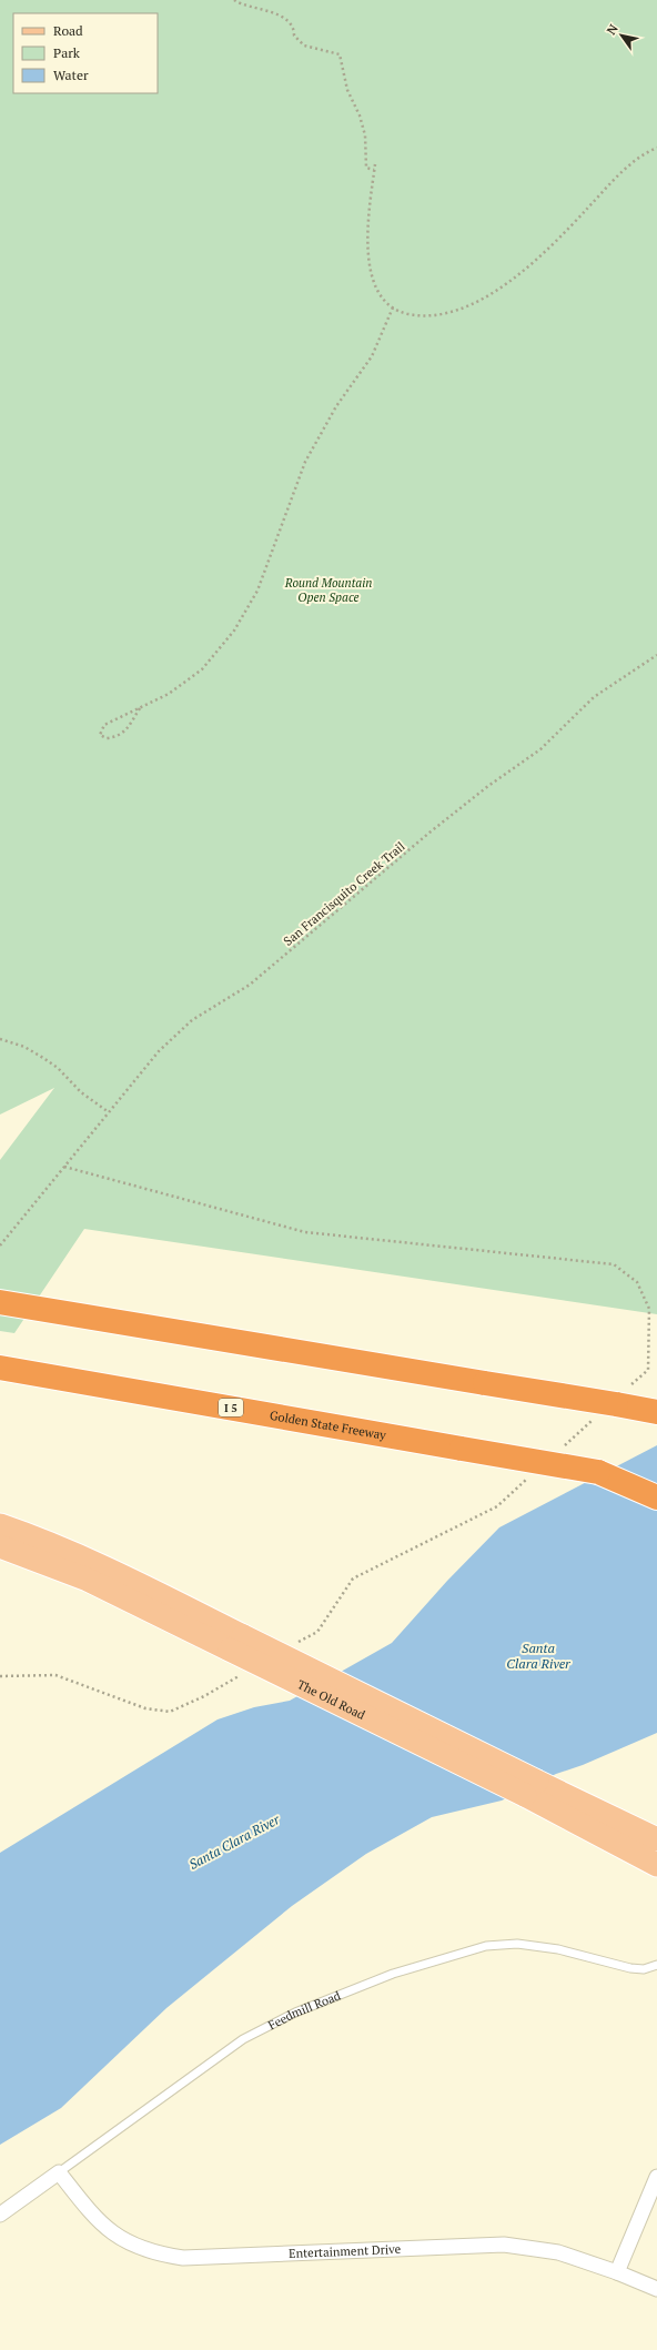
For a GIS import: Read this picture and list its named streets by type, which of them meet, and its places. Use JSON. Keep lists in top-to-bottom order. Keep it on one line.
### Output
{"streets":{"highway":["I 5","Golden State Freeway"],"main road":["The Old Road"],"street":["Feedmill Road","Entertainment Drive"],"path":["San Francisquito Creek Trail"]},"crossings":[["I 5","Golden State Freeway"],["Feedmill Road","Entertainment Drive"]],"water":["Santa Clara River"],"parks":["Round Mountain Open Space"],"legend":["Road","Park","Water"],"north":"top left"}
